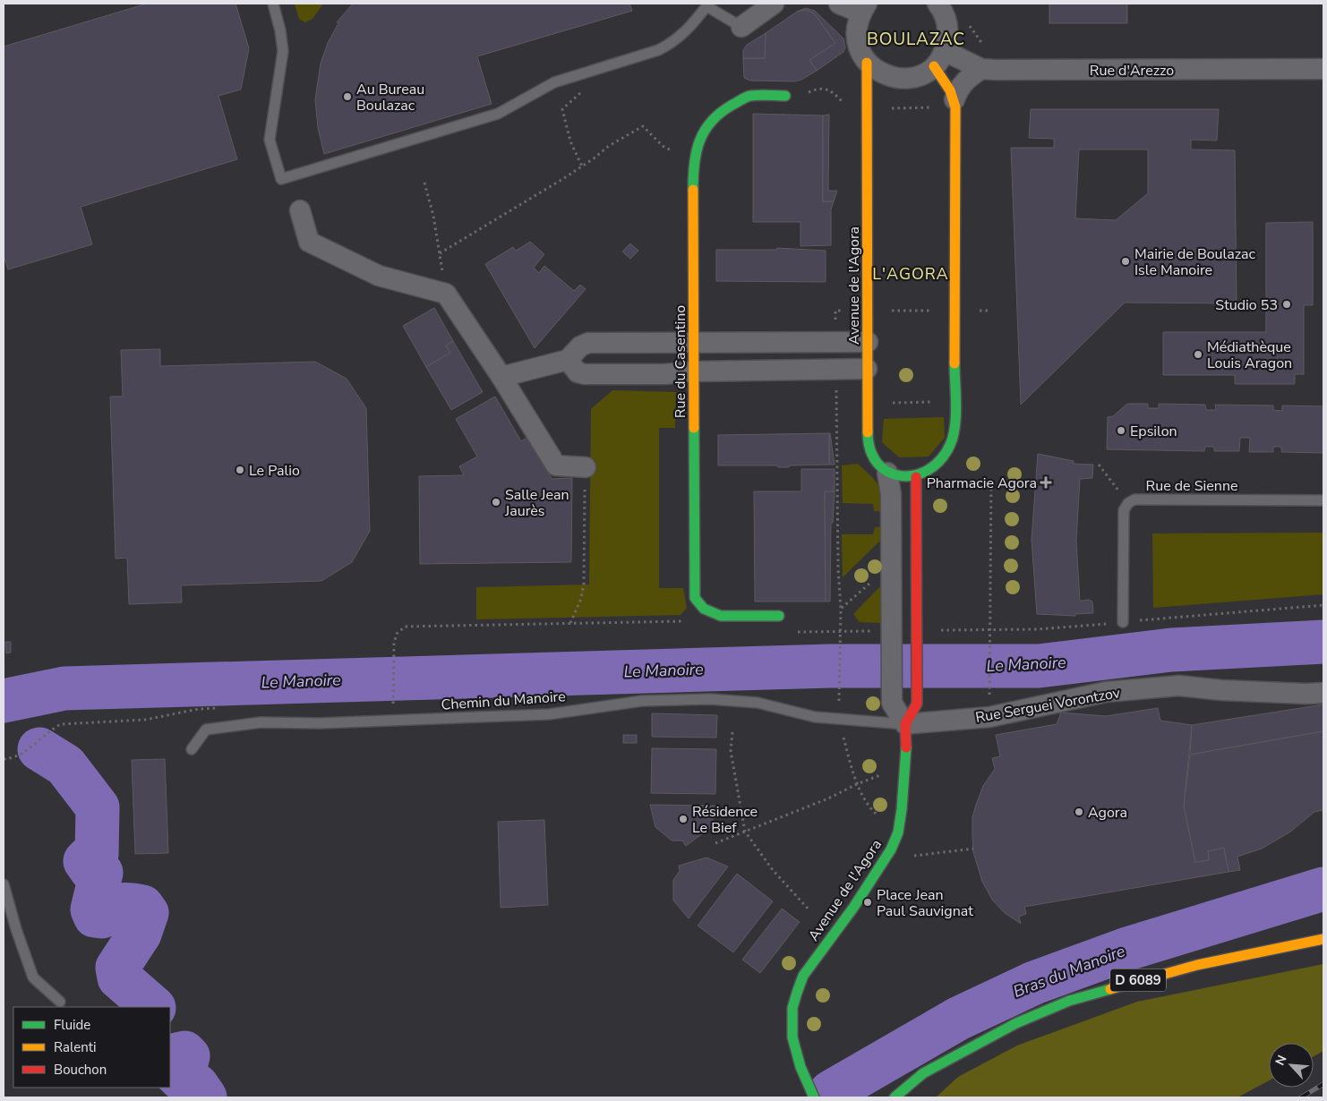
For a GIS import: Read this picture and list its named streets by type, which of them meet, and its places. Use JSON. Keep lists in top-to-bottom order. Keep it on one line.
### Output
{"streets":{"street":["Rue d'Arezzo","Avenue de l'Agora","Rue du Casentino","Rue Serguei Vorontzov","D 6089"],"lane":["Rue de Sienne","Chemin du Manoire"]},"crossings":[["Avenue de l'Agora","Chemin du Manoire"],["Avenue de l'Agora","Rue Serguei Vorontzov"],["Chemin du Manoire","Rue Serguei Vorontzov"]],"districts":["BOULAZAC","L'AGORA"],"water":["Le Manoire","Bras du Manoire"],"places":{"other":["Au Bureau Boulazac","Mairie de Boulazac Isle Manoire","Studio 53","Médiathèque Louis Aragon","Epsilon","Le Palio","Salle Jean Jaurès","Agora","Résidence Le Bief","Place Jean Paul Sauvignat"],"health":["Pharmacie Agora"]},"legend":["Fluide","Ralenti","Bouchon"],"north":"top left"}
